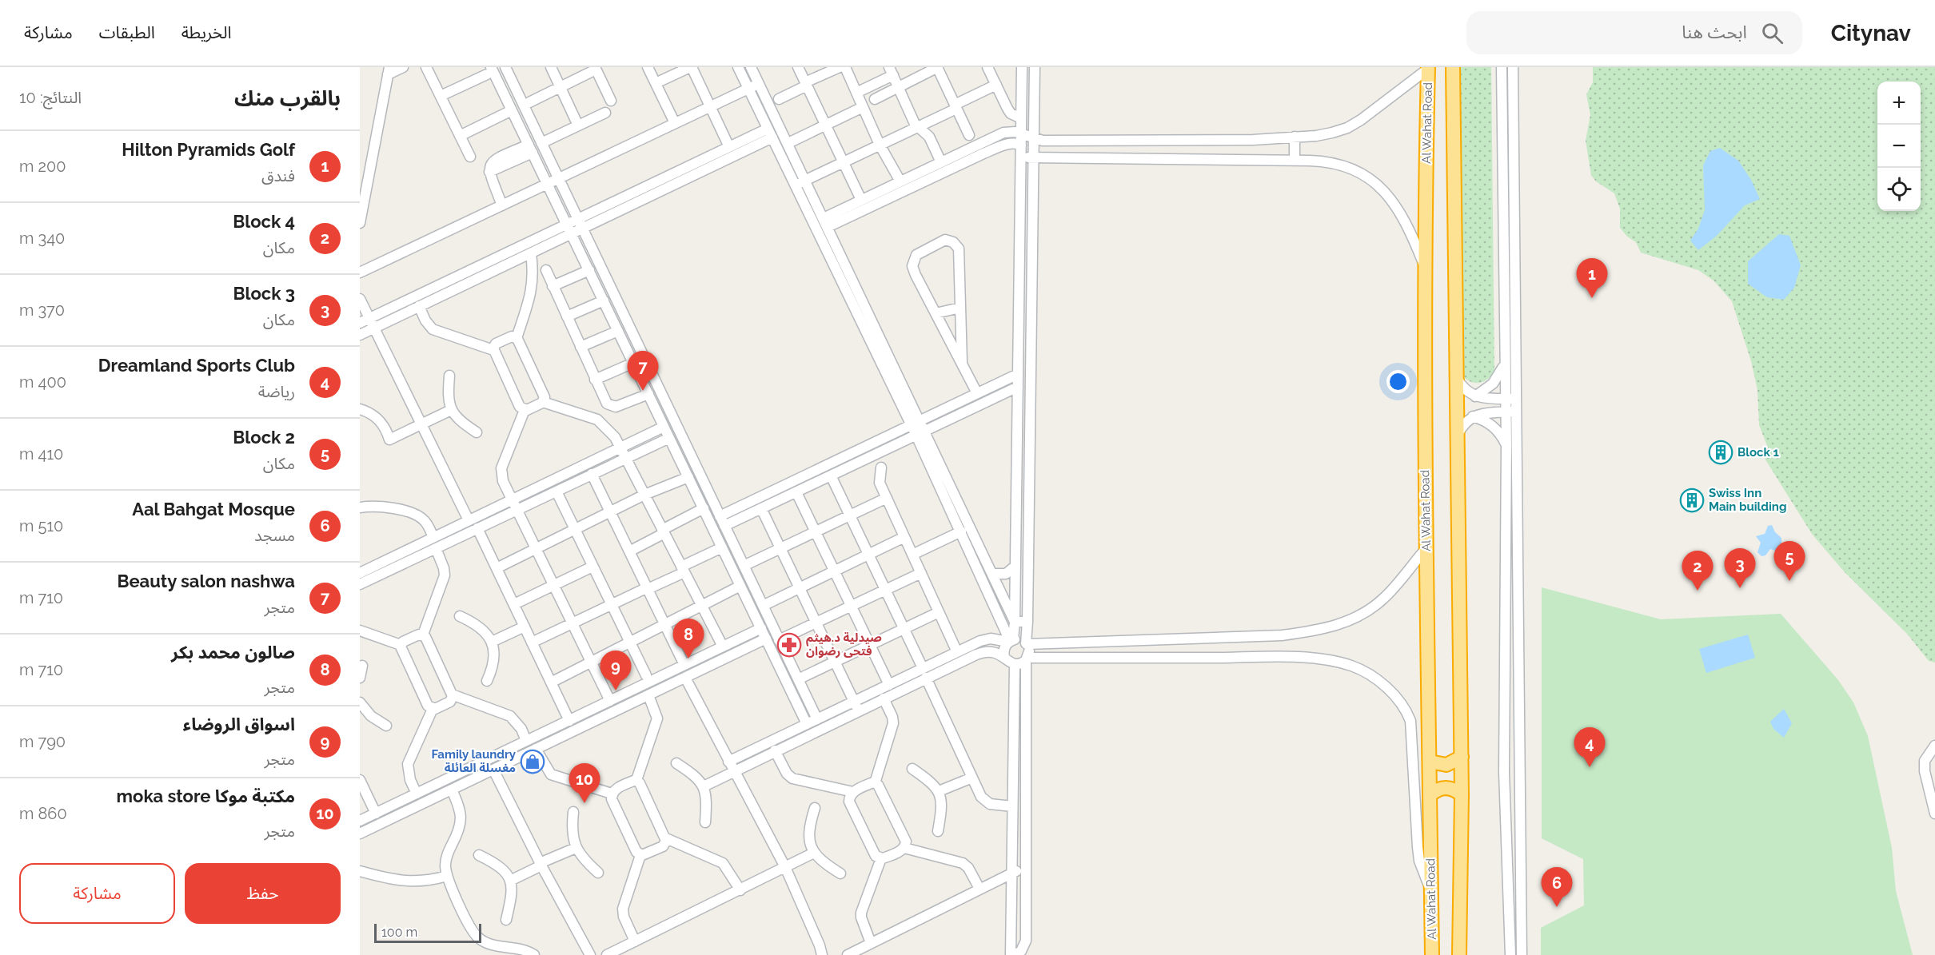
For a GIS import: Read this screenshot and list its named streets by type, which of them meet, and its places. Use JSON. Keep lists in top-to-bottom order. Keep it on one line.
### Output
{"streets":{"highway":["Al Wahat Road"]},"places":{"building":["Block 1","Swiss Inn Main building"],"pharmacy":["صيدلية د.هيثم فتحى رضوان"],"shop":["Family laundry مغسلة العائلة"]},"scale_bar":"100 m","page":{"header":"Citynav","search":"ابحث هنا","nav":["الخريطة","الطبقات","مشاركة"],"heading":["بالقرب منك","النتائج: 10"],"map_buttons":["+","−"],"list":[{"mark":"1","name":"Hilton Pyramids Golf","note":"فندق","value":"200 m"},{"mark":"2","name":"Block 4","note":"مكان","value":"340 m"},{"mark":"3","name":"Block 3","note":"مكان","value":"370 m"},{"mark":"4","name":"Dreamland Sports Club","note":"رياضة","value":"400 m"},{"mark":"5","name":"Block 2","note":"مكان","value":"410 m"},{"mark":"6","name":"Aal Bahgat Mosque","note":"مسجد","value":"510 m"},{"mark":"7","name":"Beauty salon nashwa","note":"متجر","value":"710 m"},{"mark":"8","name":"صالون محمد بكر","note":"متجر","value":"710 m"},{"mark":"9","name":"اسواق الروضاء","note":"متجر","value":"790 m"},{"mark":"10","name":"مكتبة موكا moka store","note":"متجر","value":"860 m"}],"pins":["1","7","5","3","2","8","9","4","10","6"],"buttons":["حفظ","مشاركة"],"scale":"100 m"}}
